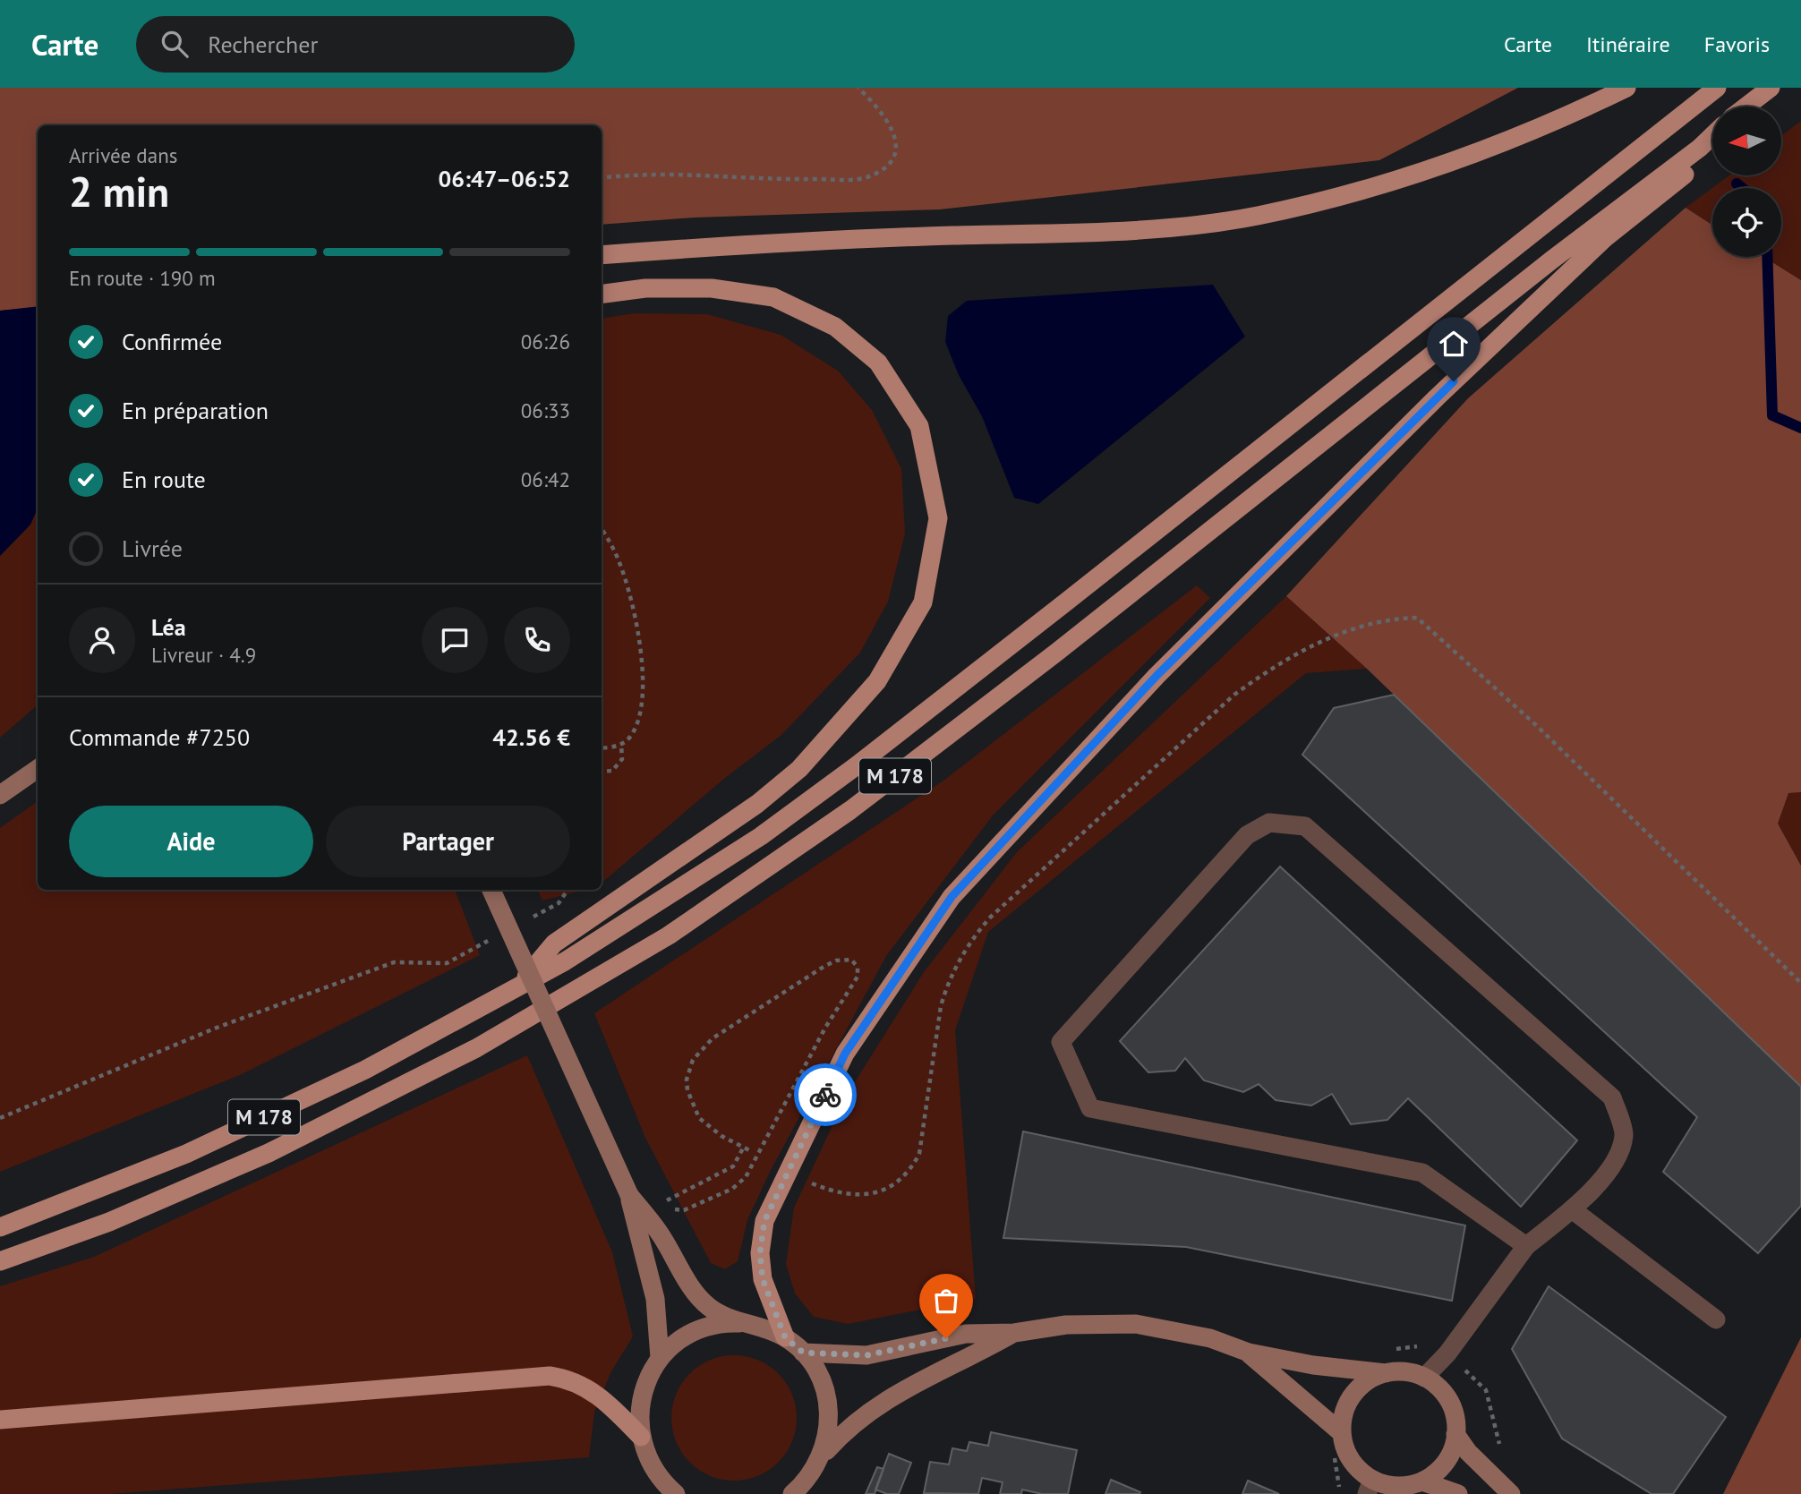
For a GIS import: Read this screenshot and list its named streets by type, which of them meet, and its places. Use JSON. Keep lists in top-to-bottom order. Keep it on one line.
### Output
{"streets":{"main road":["M 178"]},"north":"left","page":{"header":"Carte","search":"Rechercher","nav":["Carte","Itinéraire","Favoris"],"heading":["2 min","Arrivée dans","06:47–06:52"],"panel":["Léa","Livreur · 4.9","Commande #7250","42.56 €"],"bar":"En route · 190 m","list":[["Confirmée","06:26"],["En préparation","06:33"],["En route","06:42"],"Livrée"],"buttons":["Aide","Partager"]}}
